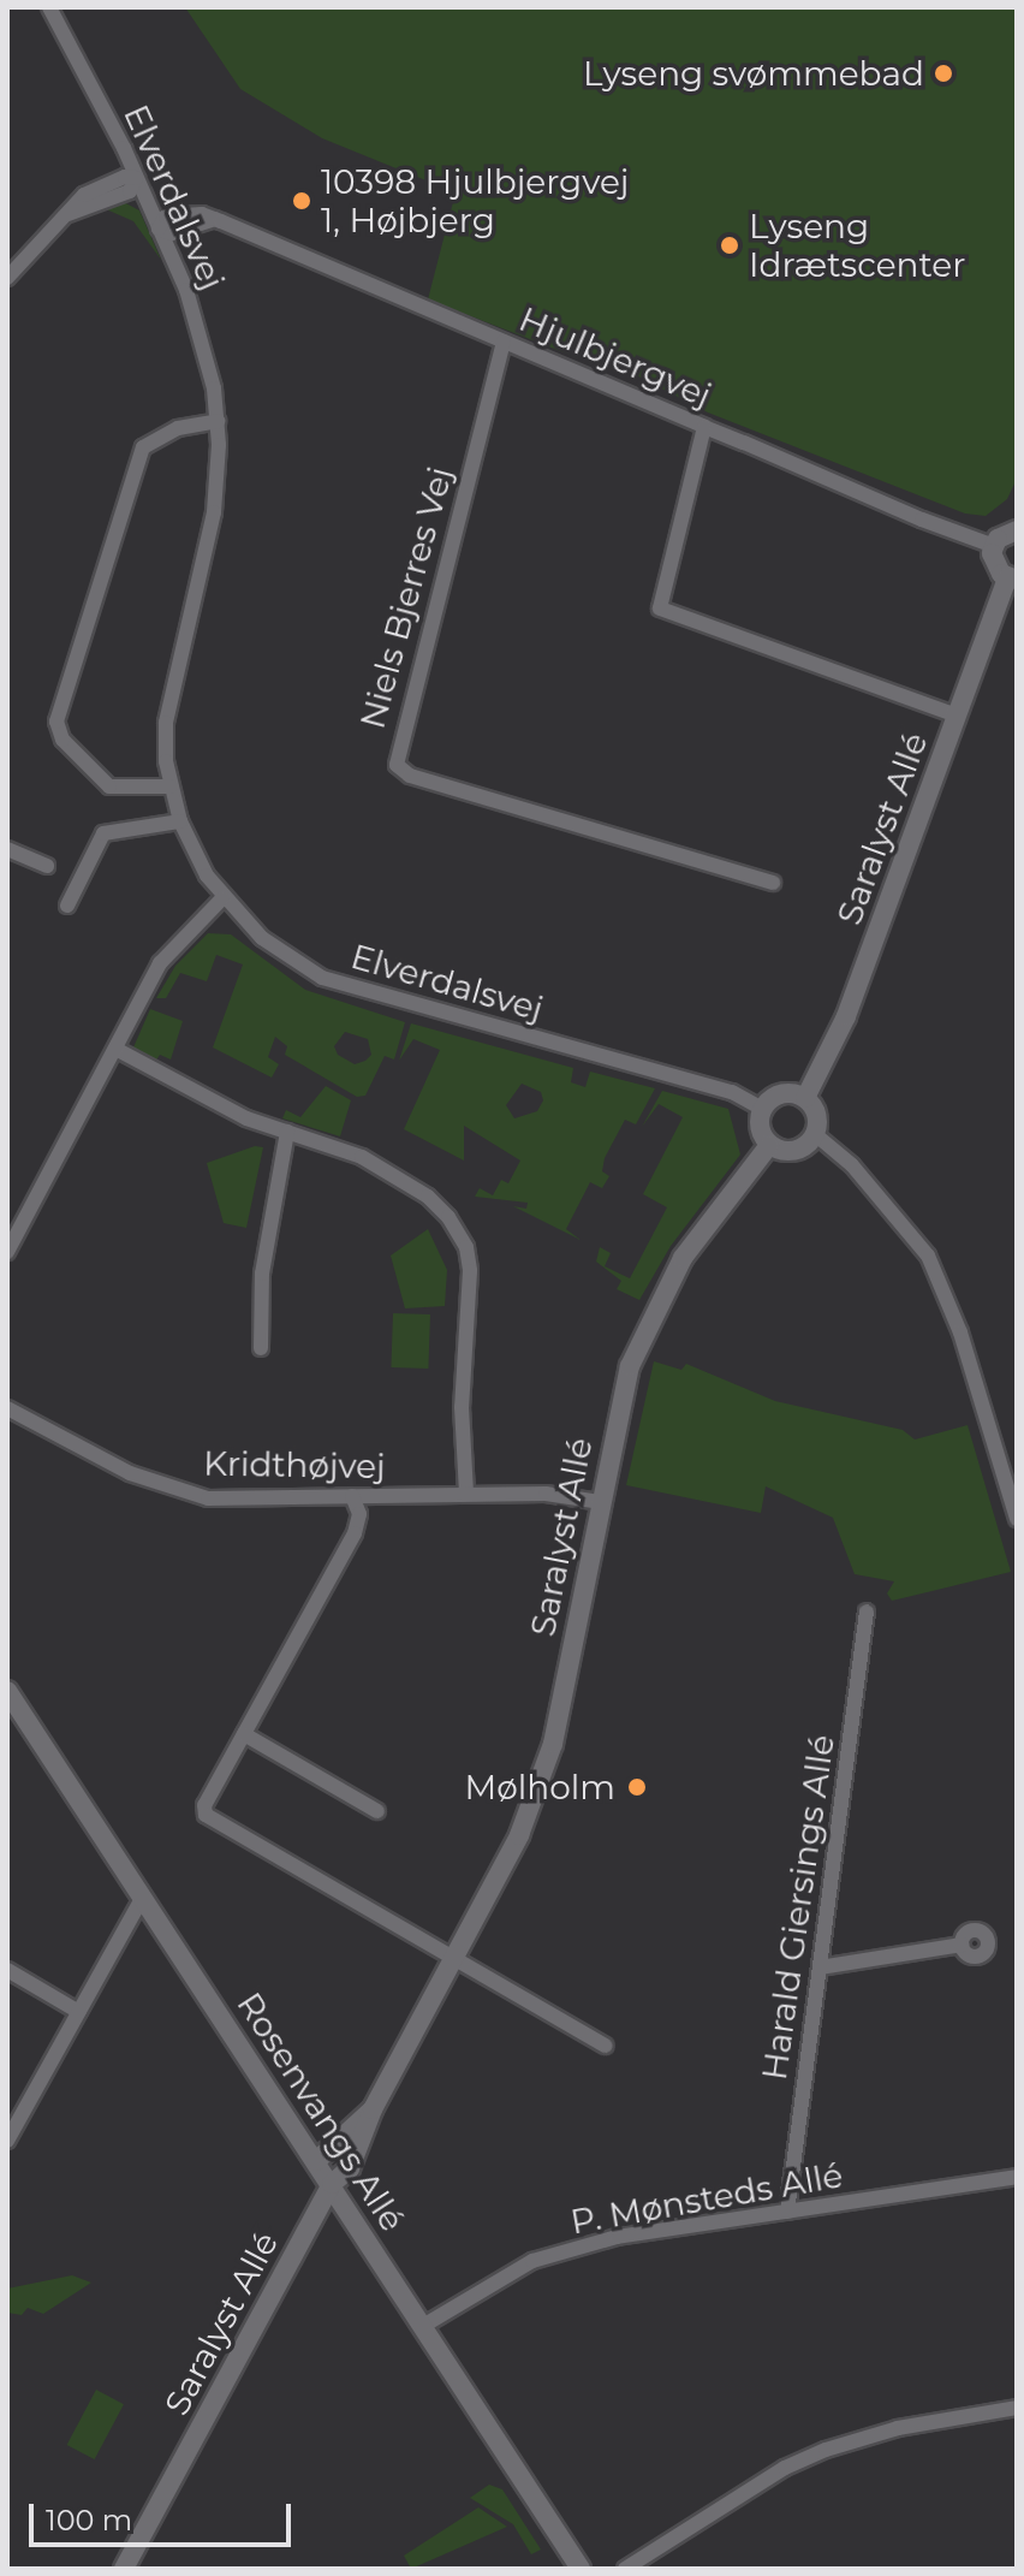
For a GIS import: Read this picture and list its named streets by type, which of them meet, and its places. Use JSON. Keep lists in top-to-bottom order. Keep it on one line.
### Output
{"streets":{"street":["Elverdalsvej","Hjulbjergvej","Niels Bjerres Vej","Saralyst Allé","Kridthøjvej","Harald Giersings Allé","Rosenvangs Allé","P. Mønsteds Allé"]},"crossings":[["Elverdalsvej","Hjulbjergvej"],["Elverdalsvej","Saralyst Allé"],["Hjulbjergvej","Niels Bjerres Vej"],["Saralyst Allé","Kridthøjvej"],["Saralyst Allé","Rosenvangs Allé"],["Harald Giersings Allé","P. Mønsteds Allé"],["Rosenvangs Allé","P. Mønsteds Allé"]],"places":["Lyseng svømmebad","10398 Hjulbjergvej 1, Højbjerg","Lyseng Idrætscenter","Mølholm"],"scale_bar":"100 m"}
